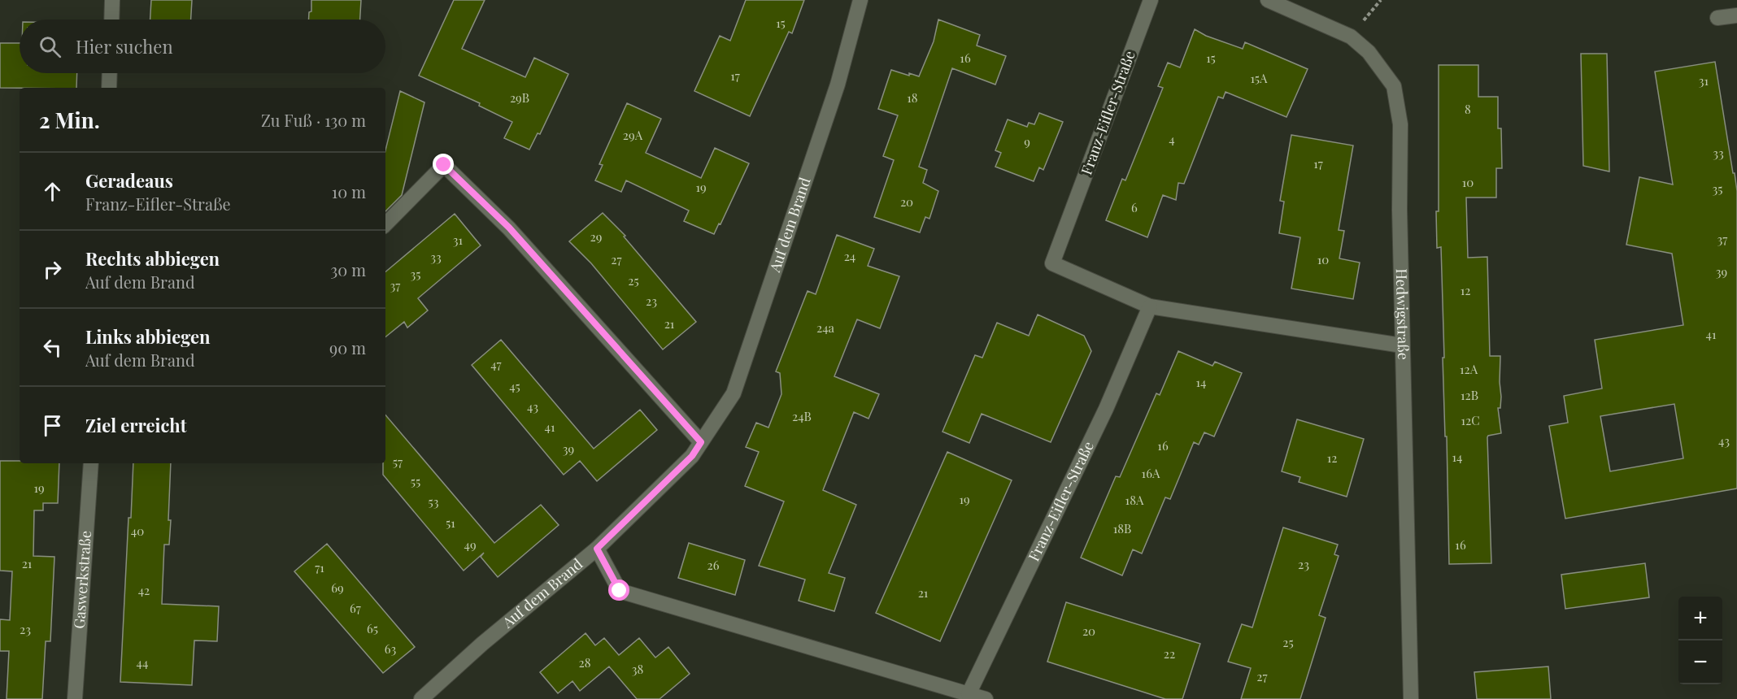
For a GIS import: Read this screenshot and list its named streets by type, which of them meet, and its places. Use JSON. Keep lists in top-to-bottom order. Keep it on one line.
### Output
{"streets":{"street":["Franz-Eifler-Straße","Auf dem Brand","Hedwigstraße","Gaswerkstraße"]},"crossings":[["Franz-Eifler-Straße","Hedwigstraße"]],"house_numbers":["15","16","15","17","15A","31","29B","18","8","29A","4","9","33","17","10","19","35","20","6","29","37","31","24","33","27","10","39","35","25","37","12","23","21","24a","41","47","12A","14","45","12B","43","24B","12C","41","43","16","39","14","12","57","16A","55","19","19","18A","53","51","18B","40","49","16","21","23","26","71","69","42","21","67","65","23","20","25","63","22","44","28","38","27"],"page":{"search":"Hier suchen","heading":["2 Min.","Zu Fuß · 130 m"],"list":[["Geradeaus","Franz-Eifler-Straße","10 m"],["Rechts abbiegen","Auf dem Brand","30 m"],["Links abbiegen","Auf dem Brand","90 m"],"Ziel erreicht"],"map_buttons":["+","−"]}}
